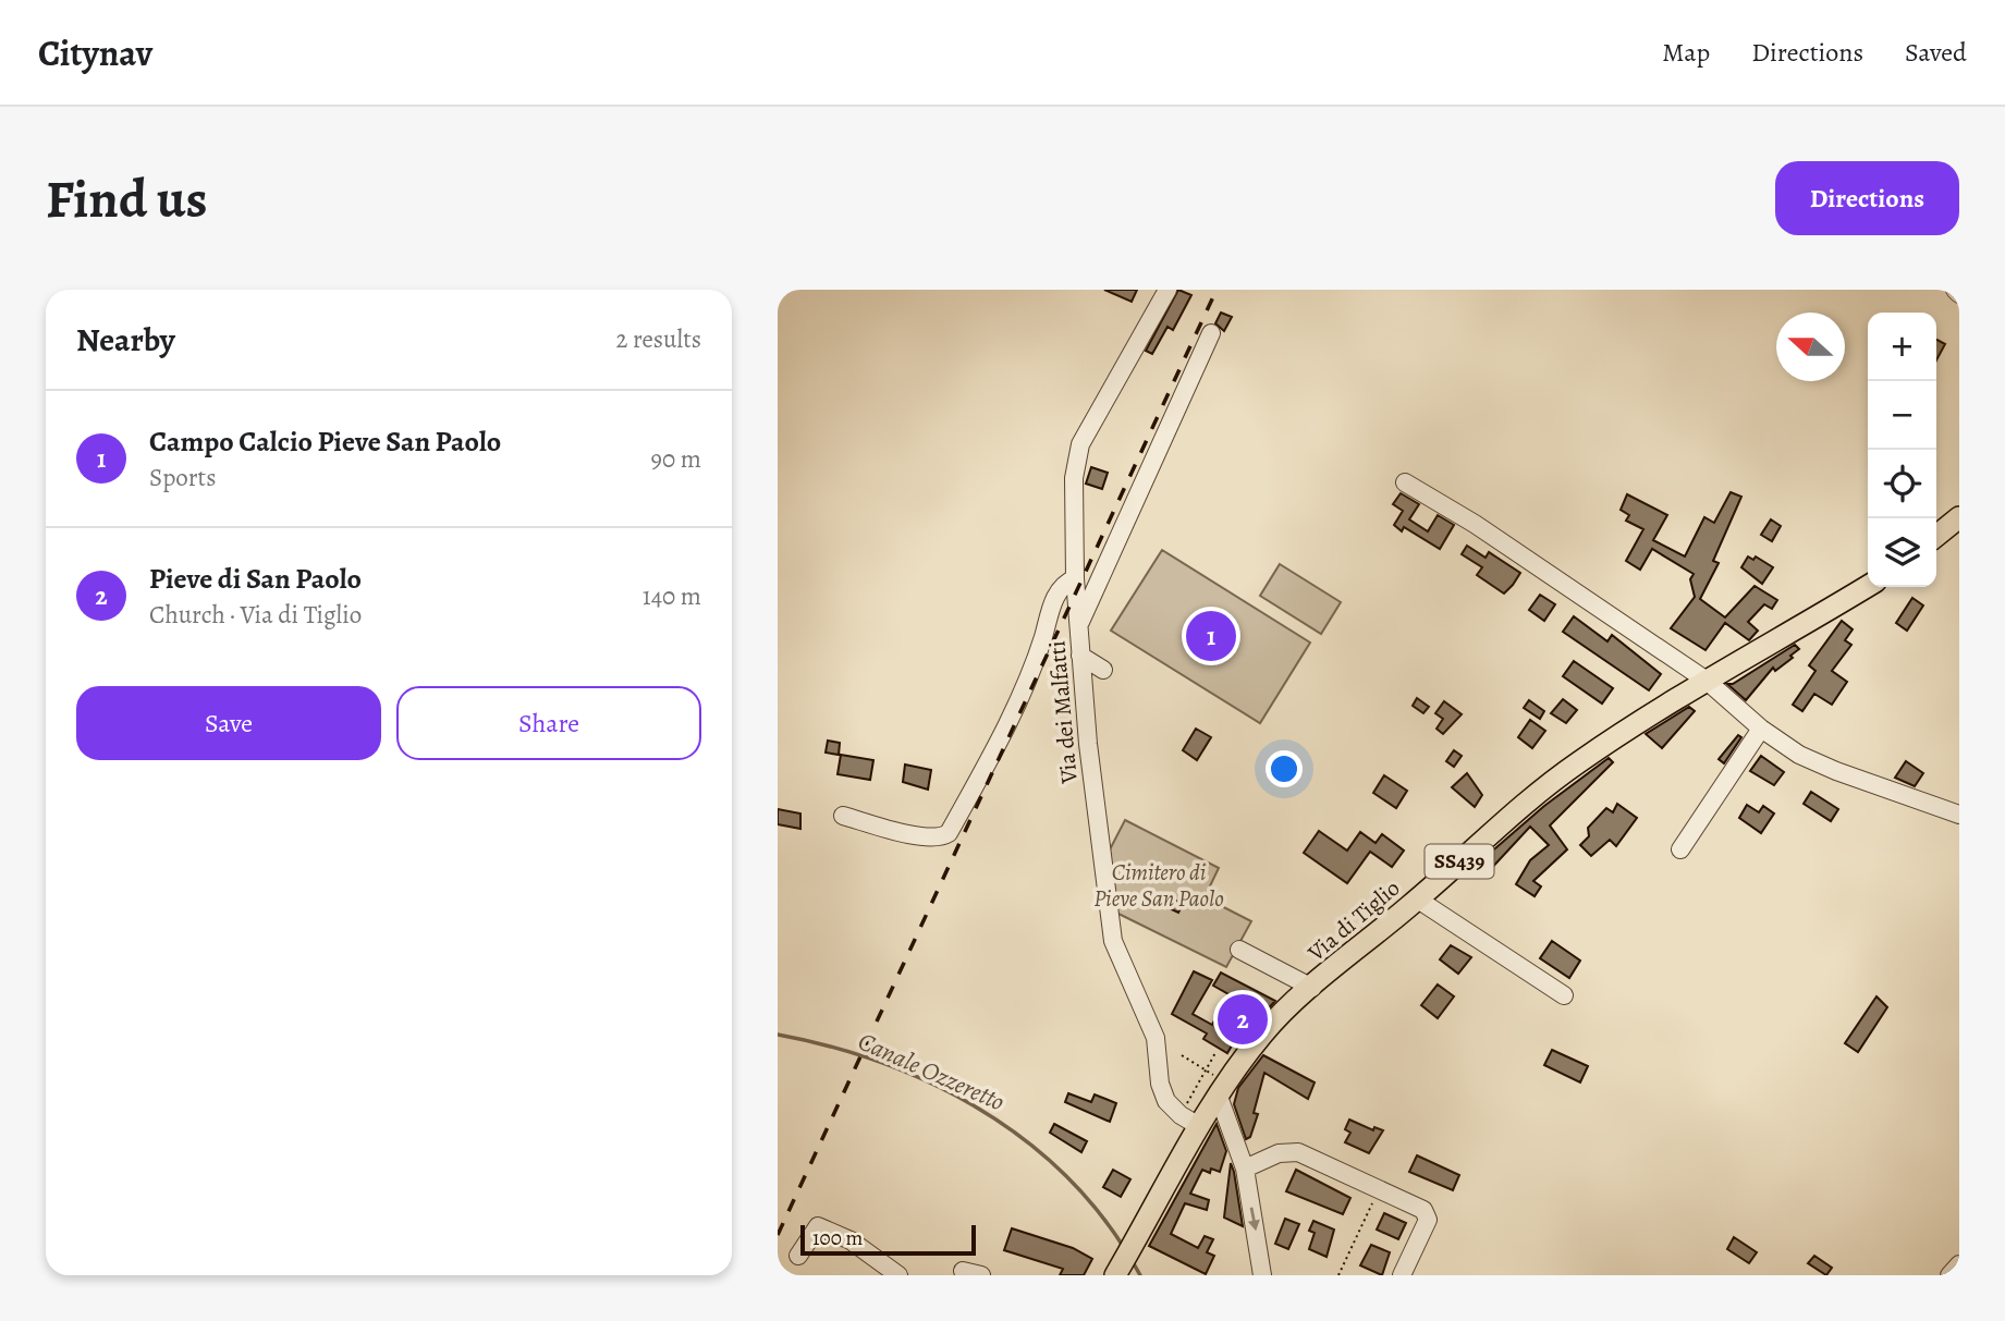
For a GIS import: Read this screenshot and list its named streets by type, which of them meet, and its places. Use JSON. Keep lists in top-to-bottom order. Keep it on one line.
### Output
{"streets":{"main road":["SS439","Via di Tiglio"],"street":["Via dei Malfatti"]},"crossings":[["Via dei Malfatti","Via di Tiglio"]],"water":["Canale Ozzeretto"],"parks":["Cimitero di Pieve San Paolo"],"scale_bar":"100 m","north":"left","page":{"header":"Citynav","nav":["Map","Directions","Saved"],"buttons":["Directions",["Save","Share"]],"title":"Find us","heading":["Nearby","2 results"],"map_buttons":["+","−"],"list":[{"mark":"1","name":"Campo Calcio Pieve San Paolo","note":"Sports","value":"90 m"},{"mark":"2","name":"Pieve di San Paolo","note":"Church · Via di Tiglio","value":"140 m"}],"pins":["1","2"],"scale":"100 m"}}
